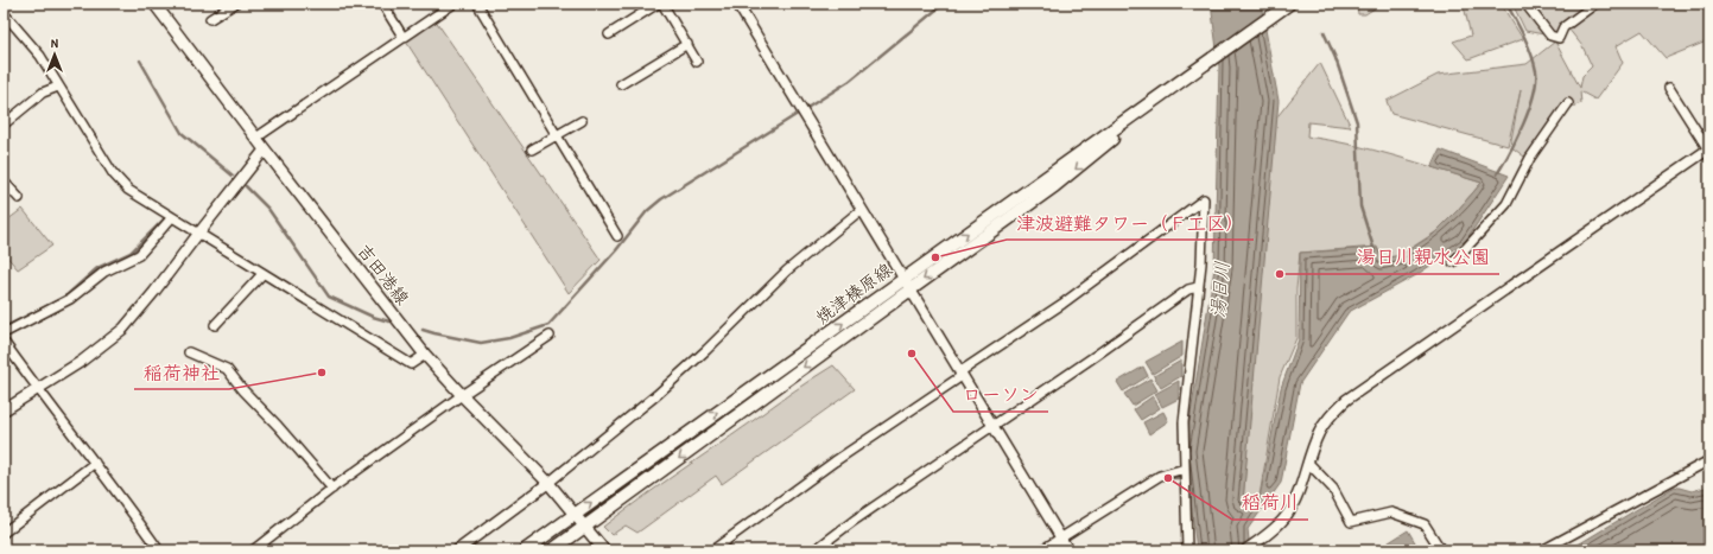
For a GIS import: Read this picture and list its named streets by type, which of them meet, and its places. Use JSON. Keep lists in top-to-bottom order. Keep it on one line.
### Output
{"streets":{"main road":["吉田港線","焼津榛原線"]},"crossings":[["吉田港線","焼津榛原線"]],"water":["湯日川"],"places":["津波避難タワー（Ｆ工区）","湯日川親水公園","ローソン","稲荷神社","稻荷川"],"north":"top"}
